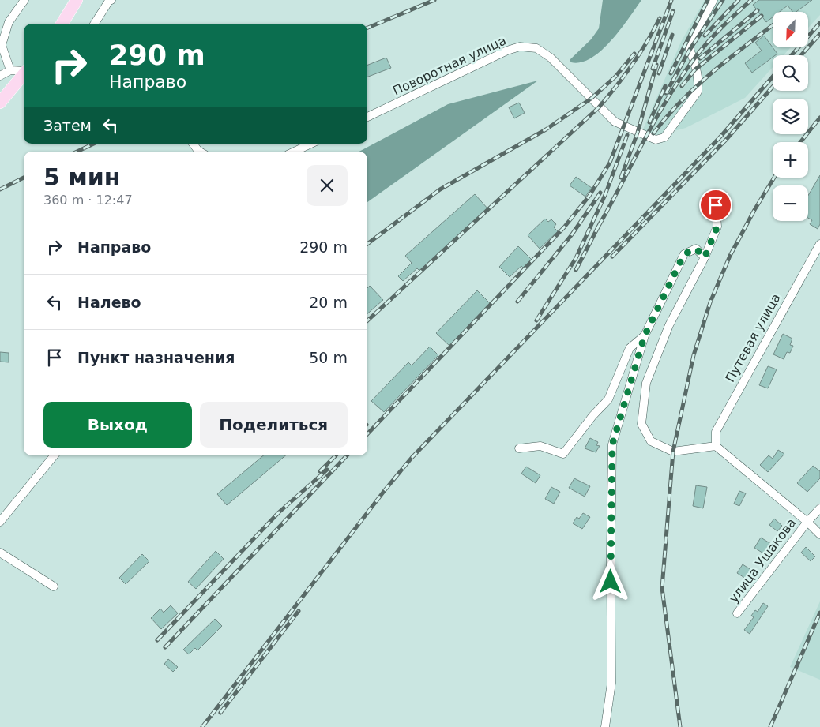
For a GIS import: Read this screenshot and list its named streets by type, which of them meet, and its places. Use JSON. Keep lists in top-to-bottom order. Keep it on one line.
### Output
{"streets":{"street":["Поворотная улица","Путевая улица","улица Ушакова"]},"crossings":[["Путевая улица","улица Ушакова"]],"north":"bottom left","page":{"map_buttons":["+","−"],"turn":["290 m","Направо"],"then":"Затем","heading":["5 мин","360 m · 12:47"],"list":[{"name":"Направо","value":"290 m"},{"name":"Налево","value":"20 m"},{"name":"Пункт назначения","value":"50 m"}],"buttons":["Выход","Поделиться"]}}
